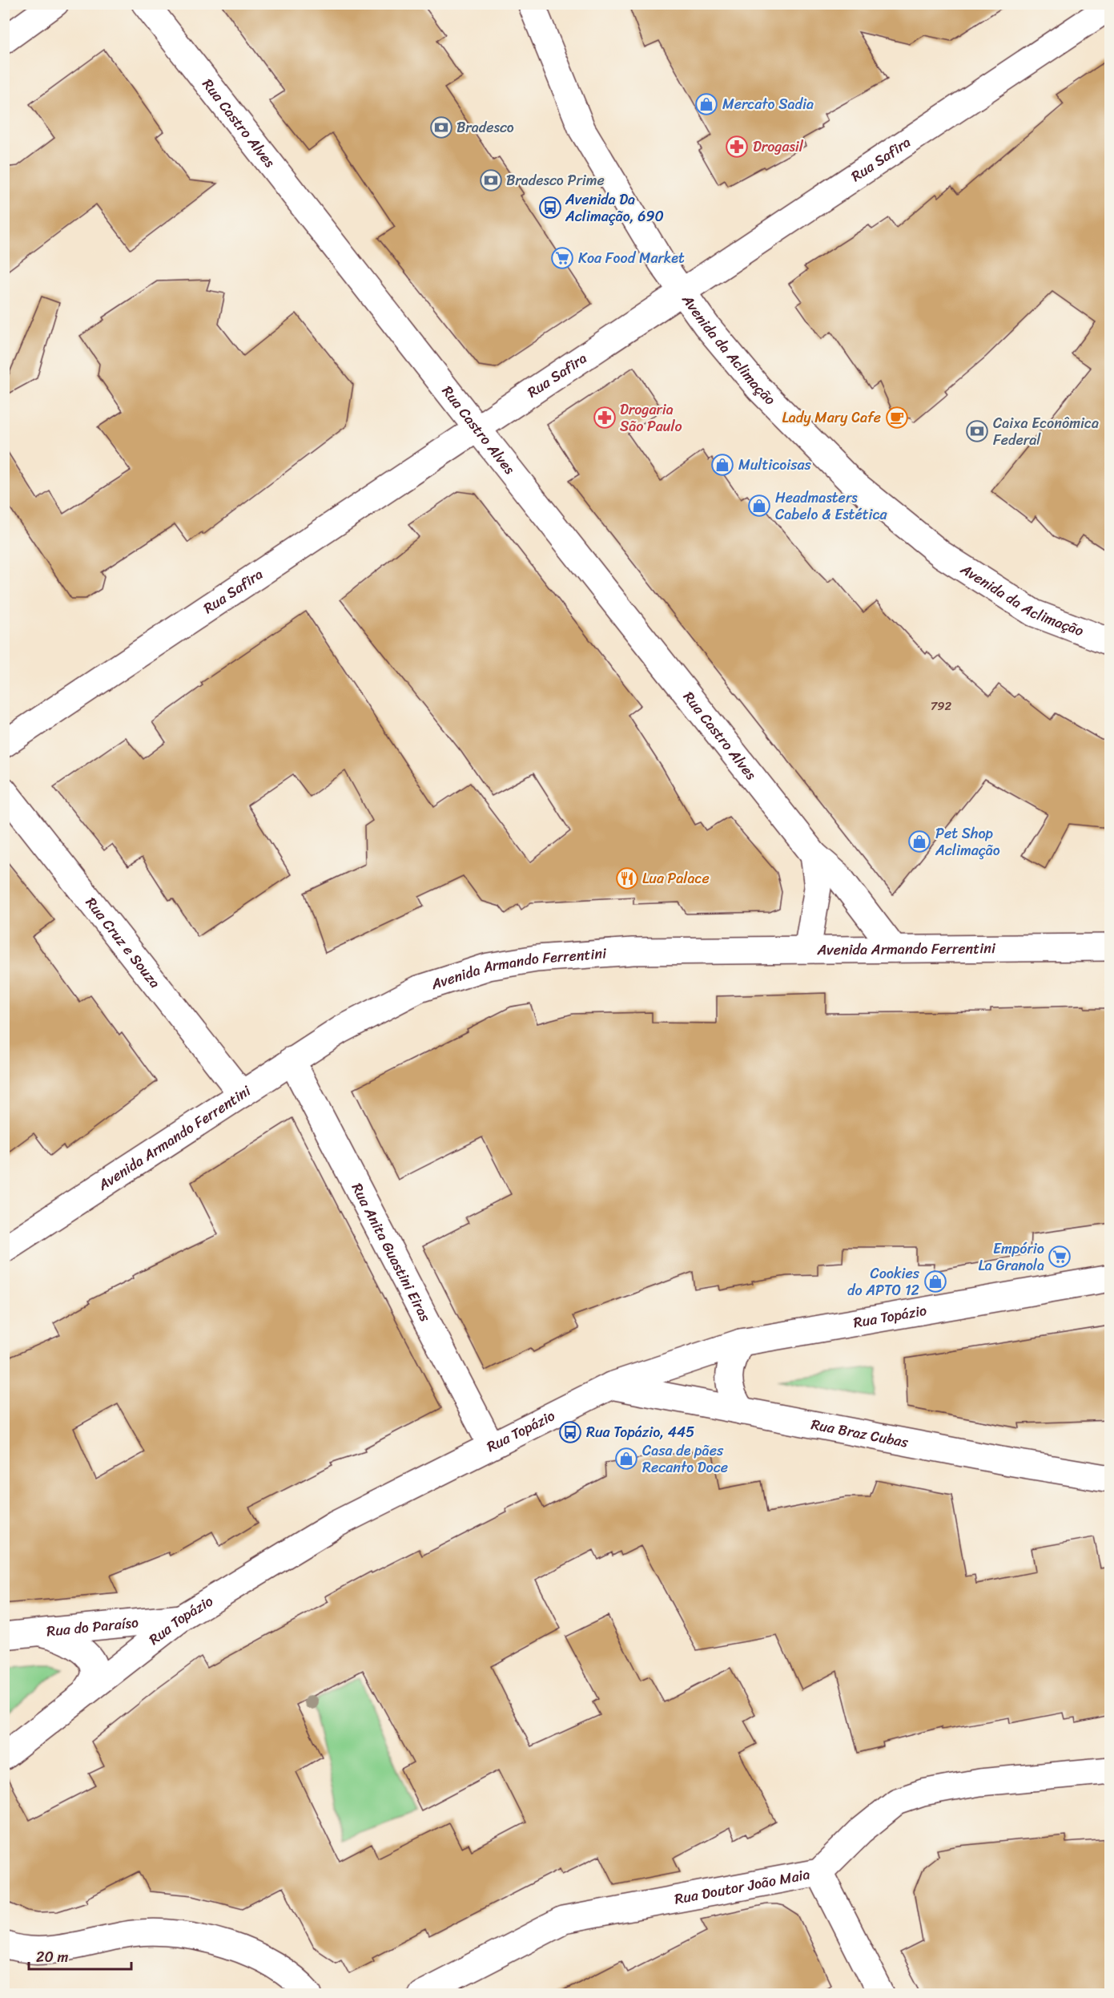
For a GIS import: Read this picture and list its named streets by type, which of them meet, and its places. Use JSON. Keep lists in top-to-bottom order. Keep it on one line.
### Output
{"streets":{"street":["Rua Castro Alves","Rua Safira","Avenida da Aclimação","Rua Cruz e Souza","Avenida Armando Ferrentini","Rua Anita Guastini Eiras","Rua Topázio","Rua Braz Cubas","Rua do Paraíso","Rua Doutor João Maia"]},"crossings":[["Rua Castro Alves","Rua Safira"],["Rua Castro Alves","Avenida Armando Ferrentini"],["Rua Safira","Avenida da Aclimação"],["Rua Cruz e Souza","Avenida Armando Ferrentini"],["Avenida Armando Ferrentini","Rua Anita Guastini Eiras"],["Rua Anita Guastini Eiras","Rua Topázio"],["Rua Topázio","Rua Braz Cubas"],["Rua Topázio","Rua do Paraíso"]],"places":{"shop":["Mercato Sadia","Multicoisas","Headmasters Cabelo & Estética","Pet Shop Aclimação","Cookies do APTO 12","Casa de pães Recanto Doce"],"bank":["Bradesco","Bradesco Prime","Caixa Econômica Federal"],"pharmacy":["Drogasil","Drogaria São Paulo"],"bus stop":["Avenida Da Aclimação, 690","Rua Topázio, 445"],"supermarket":["Koa Food Market","Empório La Granola"],"cafe":["Lady Mary Cafe"],"restaurant":["Lua Palace"]},"house_numbers":["792"],"scale_bar":"20 m"}
